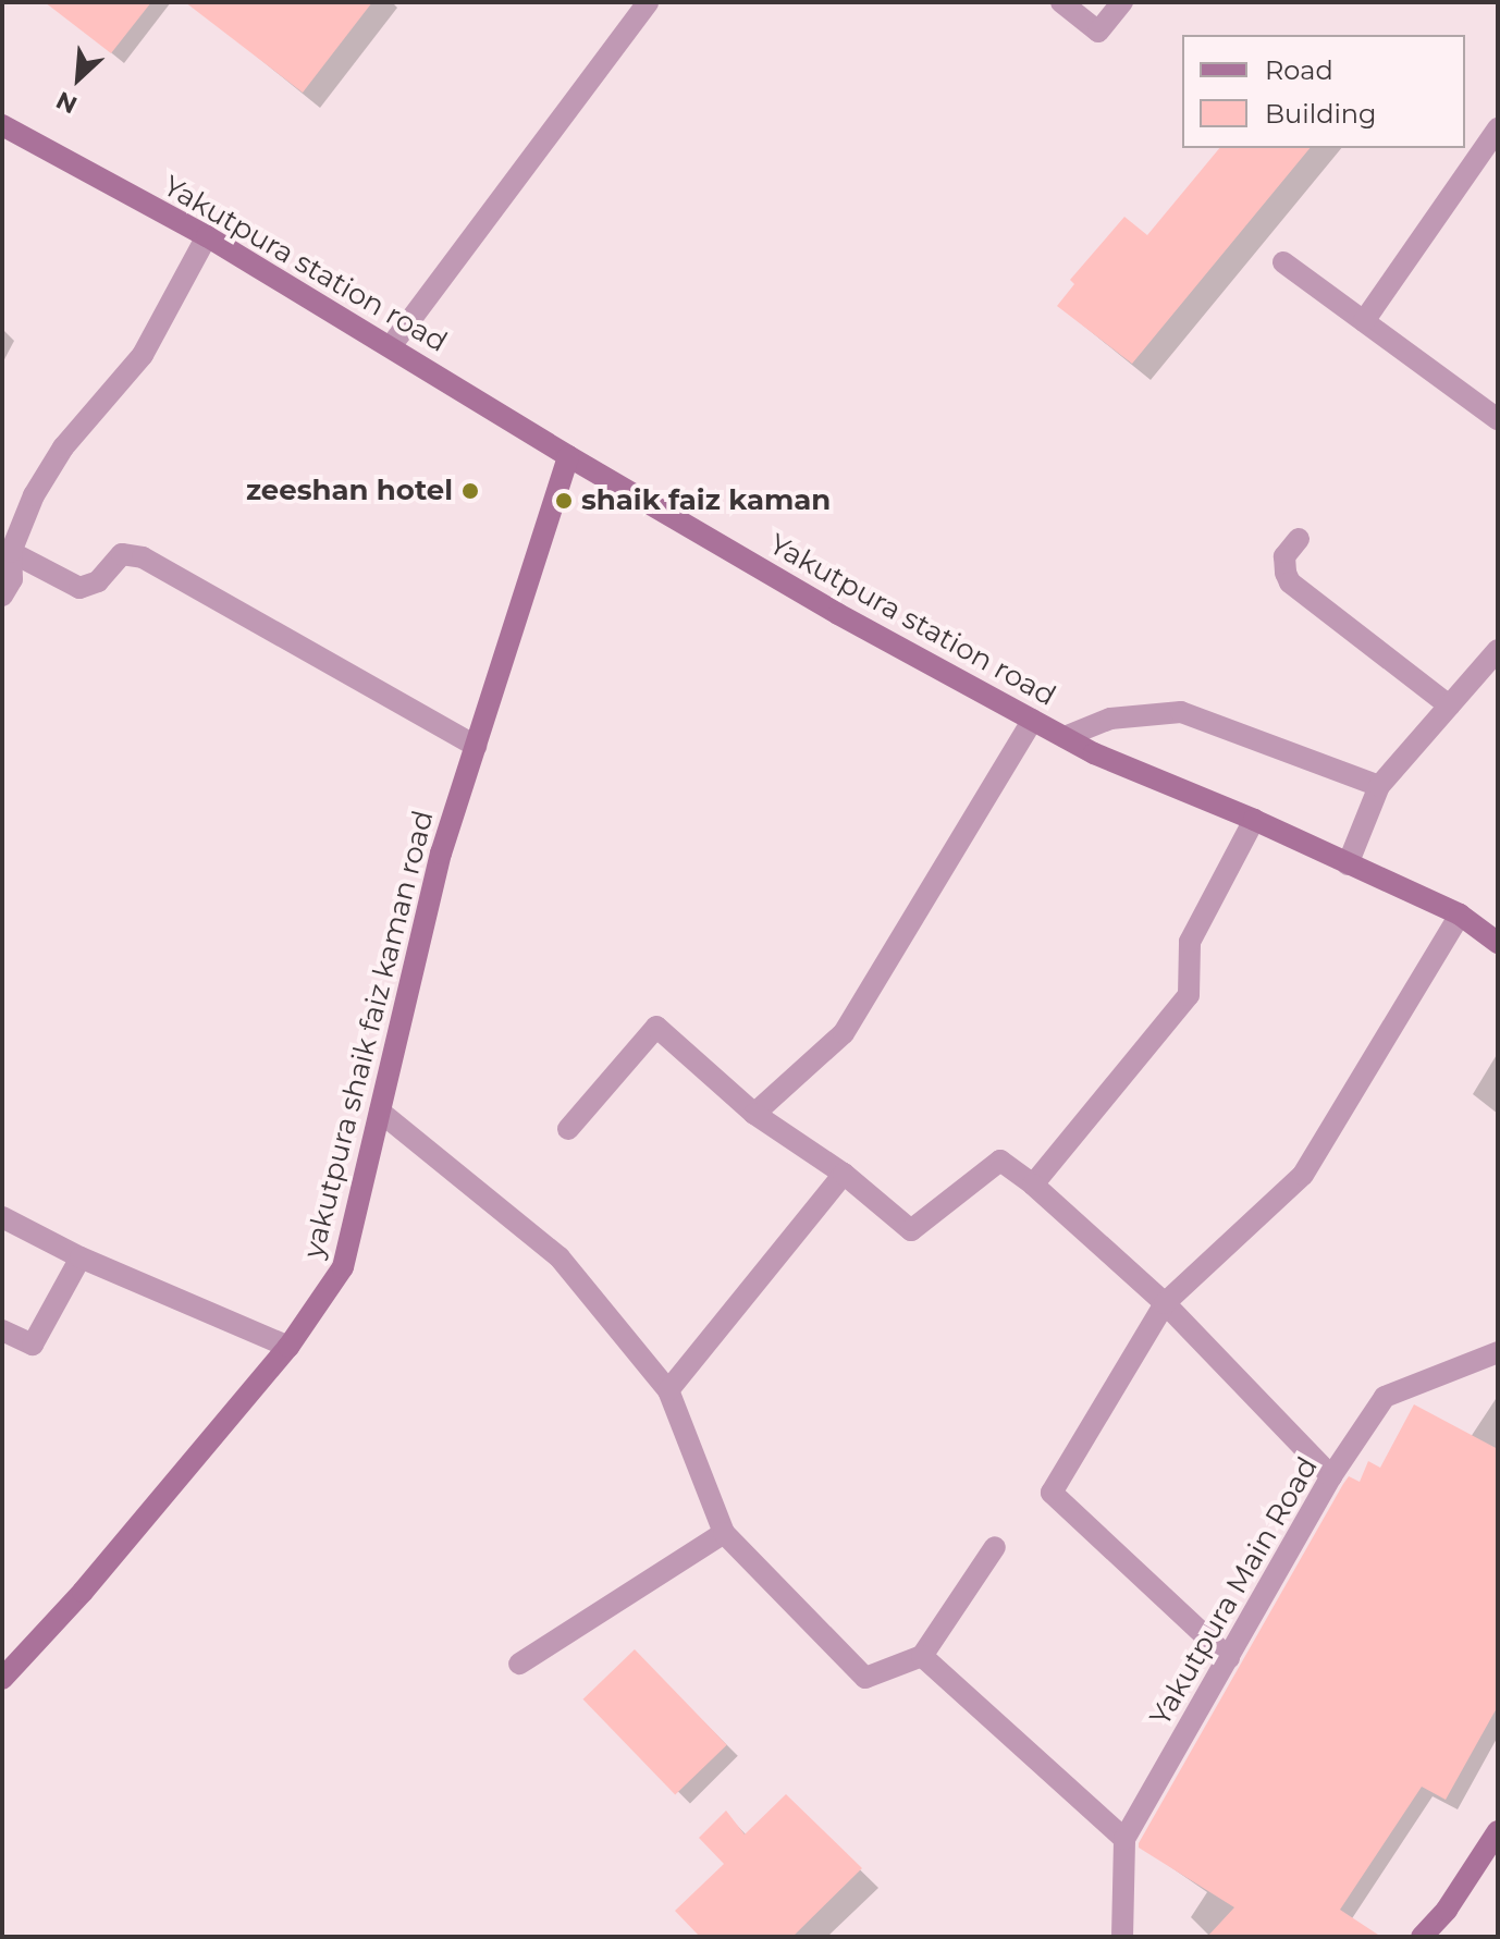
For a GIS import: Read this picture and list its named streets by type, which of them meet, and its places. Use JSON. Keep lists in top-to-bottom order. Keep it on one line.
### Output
{"streets":{"street":["Yakutpura station road","yakutpura shaik faiz kaman road","Yakutpura Main Road"]},"crossings":[["Yakutpura station road","yakutpura shaik faiz kaman road"]],"places":["zeeshan hotel","shaik faiz kaman"],"legend":["Road","Building"],"north":"bottom left"}
